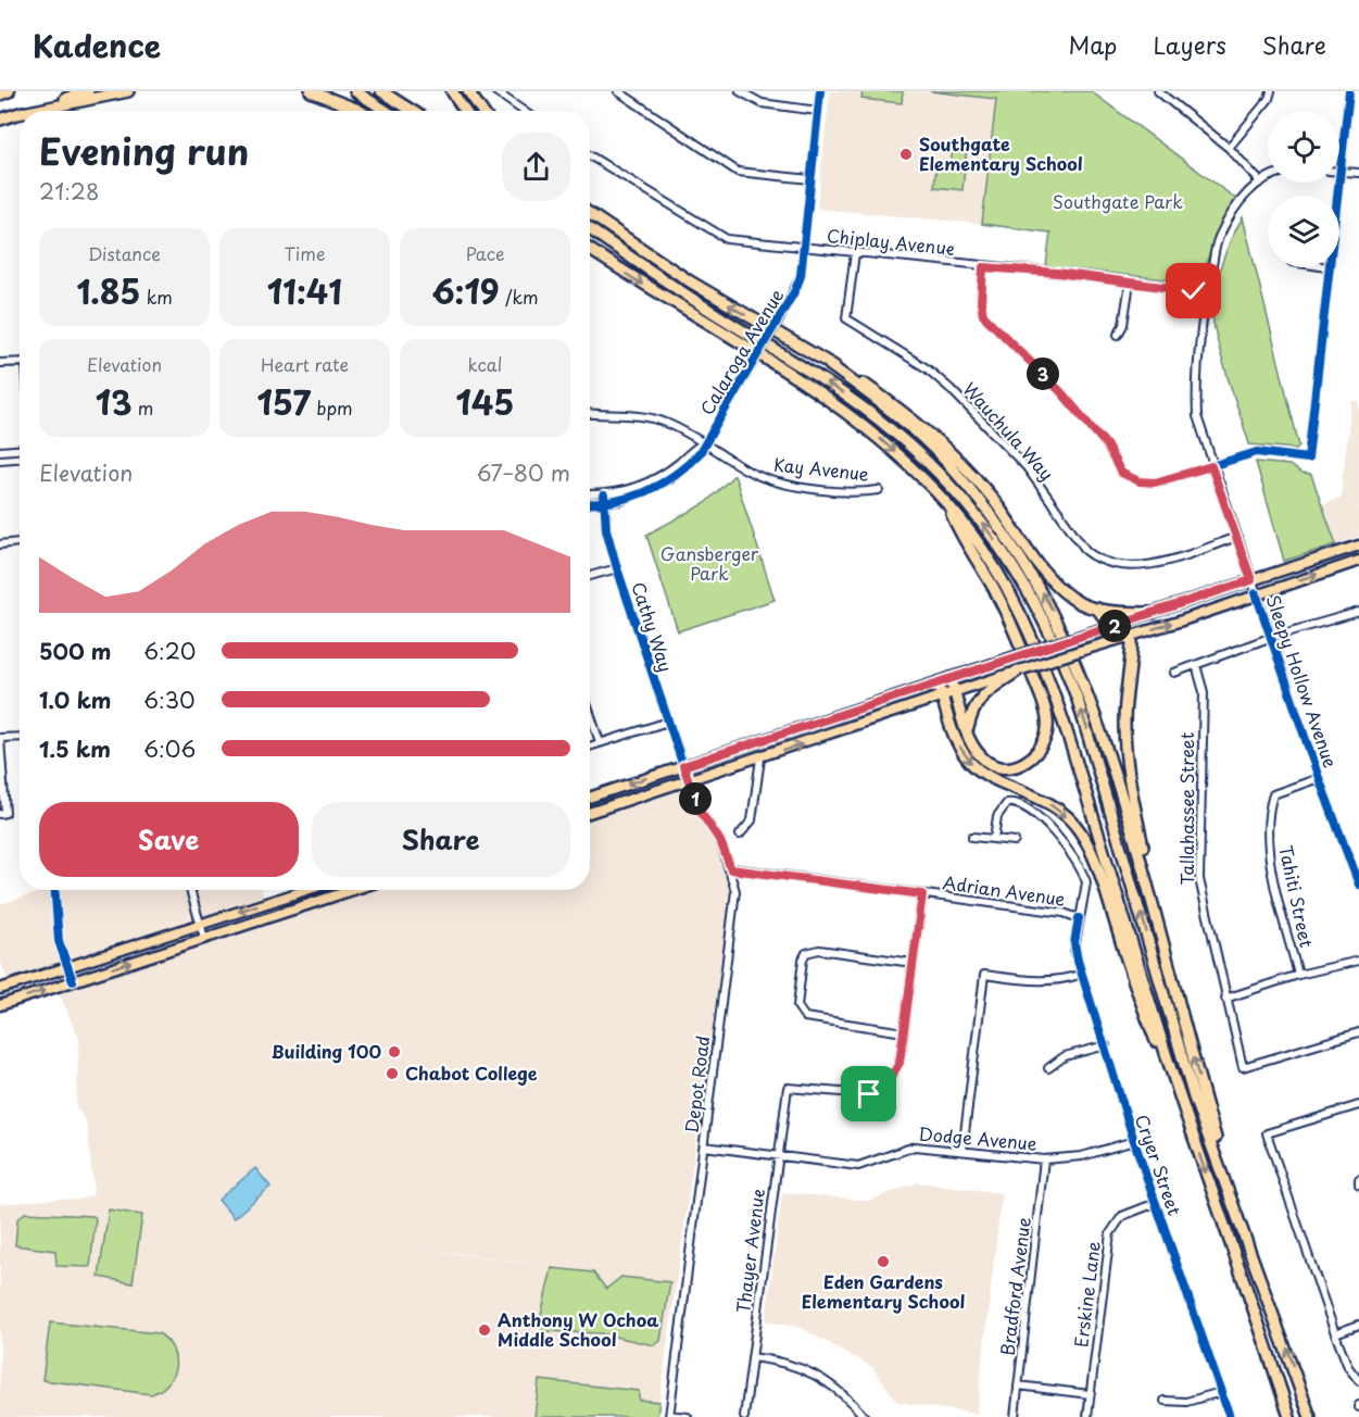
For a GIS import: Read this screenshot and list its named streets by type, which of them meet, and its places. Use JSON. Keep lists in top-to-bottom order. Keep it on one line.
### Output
{"streets":{"street":["Chiplay Avenue","Calaroga Avenue","Wauchula Way","Kay Avenue","Cathy Way","Sleepy Hollow Avenue","Tallahassee Street","Adrian Avenue","Tahiti Street","Depot Road","Dodge Avenue","Cryer Street","Thayer Avenue","Bradford Avenue","Erskine Lane"]},"crossings":[["Chiplay Avenue","Calaroga Avenue"],["Chiplay Avenue","Wauchula Way"],["Chiplay Avenue","Sleepy Hollow Avenue"],["Calaroga Avenue","Kay Avenue"],["Calaroga Avenue","Cathy Way"],["Wauchula Way","Sleepy Hollow Avenue"],["Cathy Way","Depot Road"],["Sleepy Hollow Avenue","Tahiti Street"],["Adrian Avenue","Depot Road"],["Adrian Avenue","Cryer Street"],["Depot Road","Dodge Avenue"],["Dodge Avenue","Cryer Street"],["Dodge Avenue","Thayer Avenue"],["Dodge Avenue","Bradford Avenue"],["Cryer Street","Erskine Lane"]],"parks":["Southgate Park","Gansberger Park"],"places":["Southgate Elementary School","Building 100","Chabot College","Eden Gardens Elementary School","Anthony W Ochoa Middle School"],"page":{"header":"Kadence","nav":["Map","Layers","Share"],"heading":["Evening run","21:28"],"stats":[["Distance","1.85 km"],["Time","11:41"],["Pace","6:19 /km"],["Elevation","13 m"],["Heart rate","157 bpm"],["kcal","145"]],"pins":["3","2","1"],"chart":["Elevation","67–80 m"],"list":[{"name":"500 m","note":"6:20"},{"name":"1.0 km","note":"6:30"},{"name":"1.5 km","note":"6:06"}],"buttons":["Save","Share"]}}
